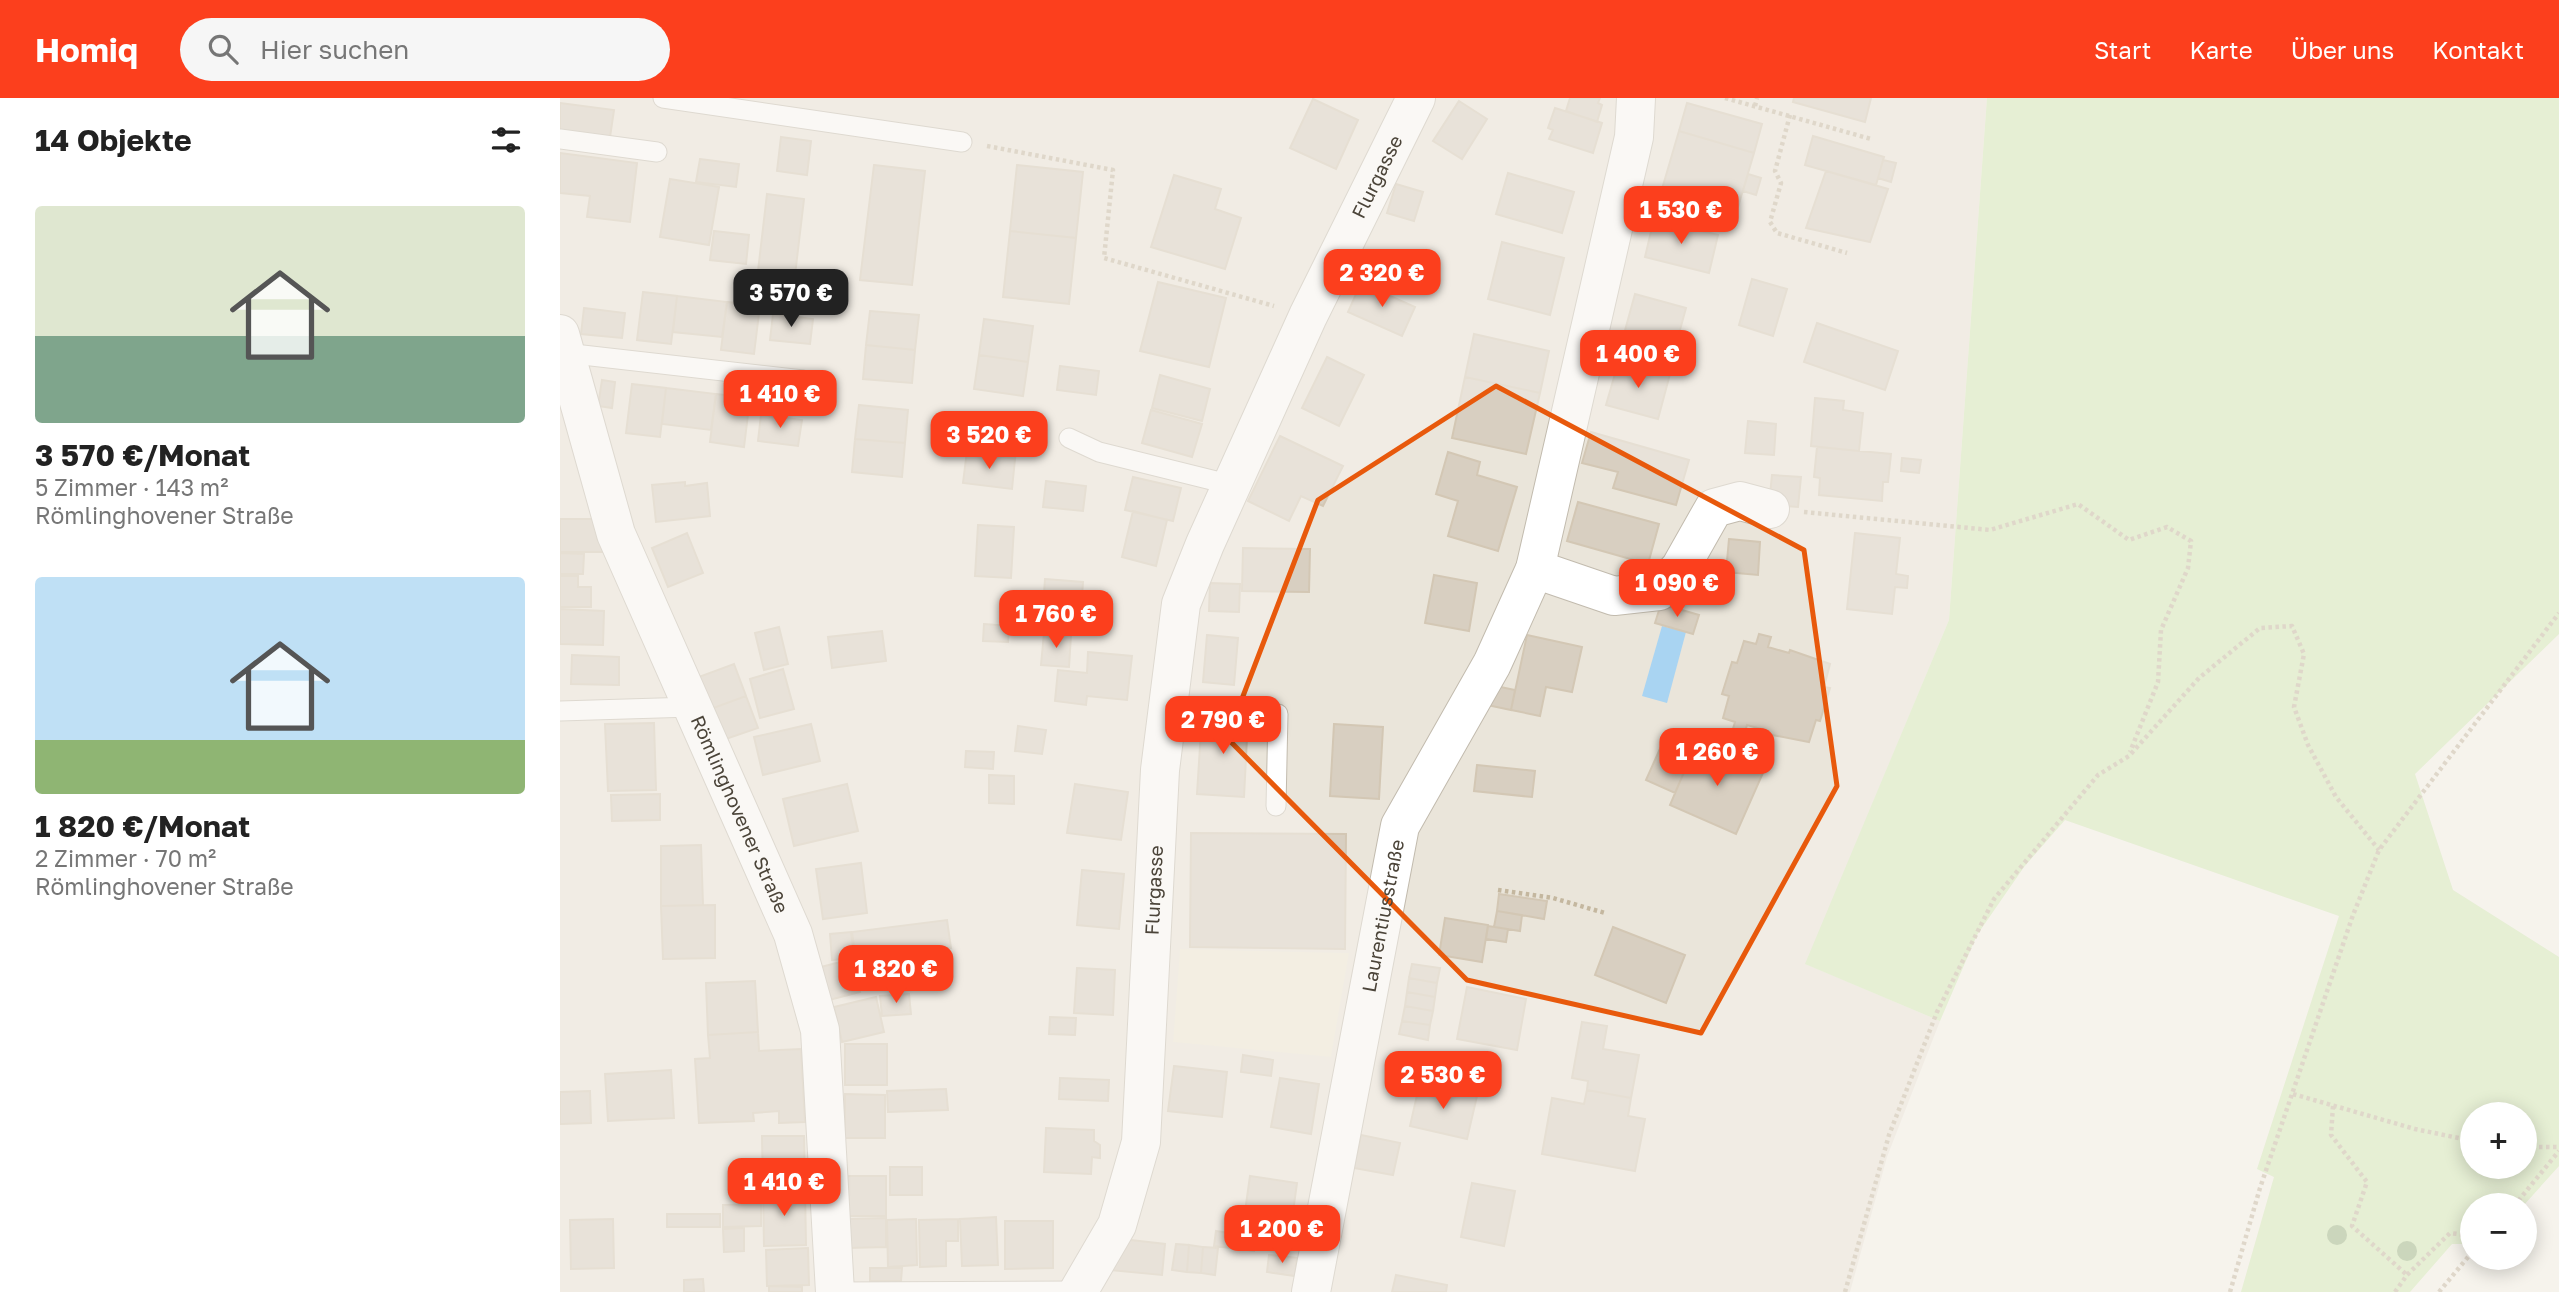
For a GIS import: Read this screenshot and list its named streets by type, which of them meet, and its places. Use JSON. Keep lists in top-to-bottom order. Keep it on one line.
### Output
{"streets":{"street":["Flurgasse","Römlinghovener Straße","Laurentiusstraße"]},"page":{"header":"Homiq","search":"Hier suchen","nav":["Start","Karte","Über uns","Kontakt"],"heading":"14 Objekte","list":[{"name":"3 570 €/Monat","note":"5 Zimmer · 143 m² · Römlinghovener Straße"},{"name":"1 820 €/Monat","note":"2 Zimmer · 70 m² · Römlinghovener Straße"}],"price":["1 530 €","2 320 €","3 570 €","1 400 €","1 410 €","3 520 €","1 090 €","1 760 €","2 790 €","1 260 €","1 820 €","2 530 €","1 410 €","1 200 €"],"map_buttons":["+","−"]}}
